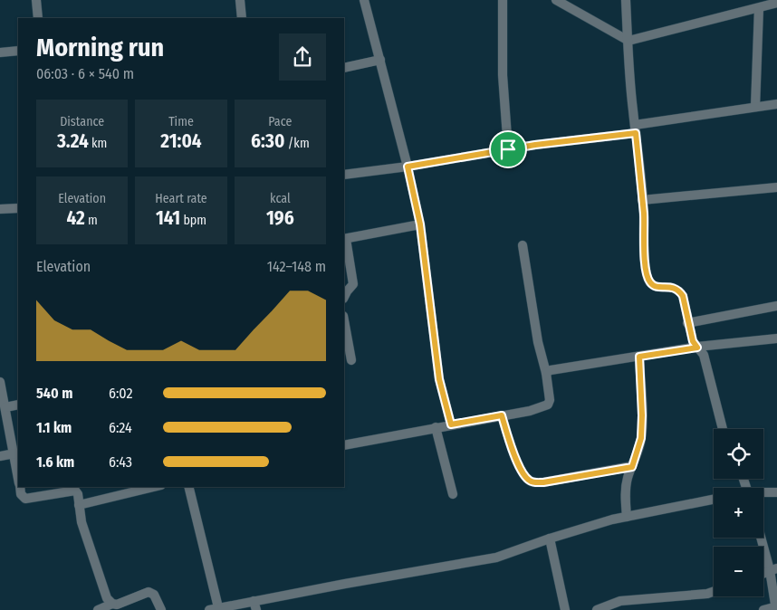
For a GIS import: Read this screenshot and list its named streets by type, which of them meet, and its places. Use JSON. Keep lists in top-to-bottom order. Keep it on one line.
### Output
{"page":{"heading":["Morning run","06:03 · 6 × 540 m"],"stats":[["Distance","3.24 km"],["Time","21:04"],["Pace","6:30 /km"],["Elevation","42 m"],["Heart rate","141 bpm"],["kcal","196"]],"chart":["Elevation","142–148 m"],"list":[{"name":"540 m","note":"6:02"},{"name":"1.1 km","note":"6:24"},{"name":"1.6 km","note":"6:43"}],"map_buttons":["+","−"]}}
